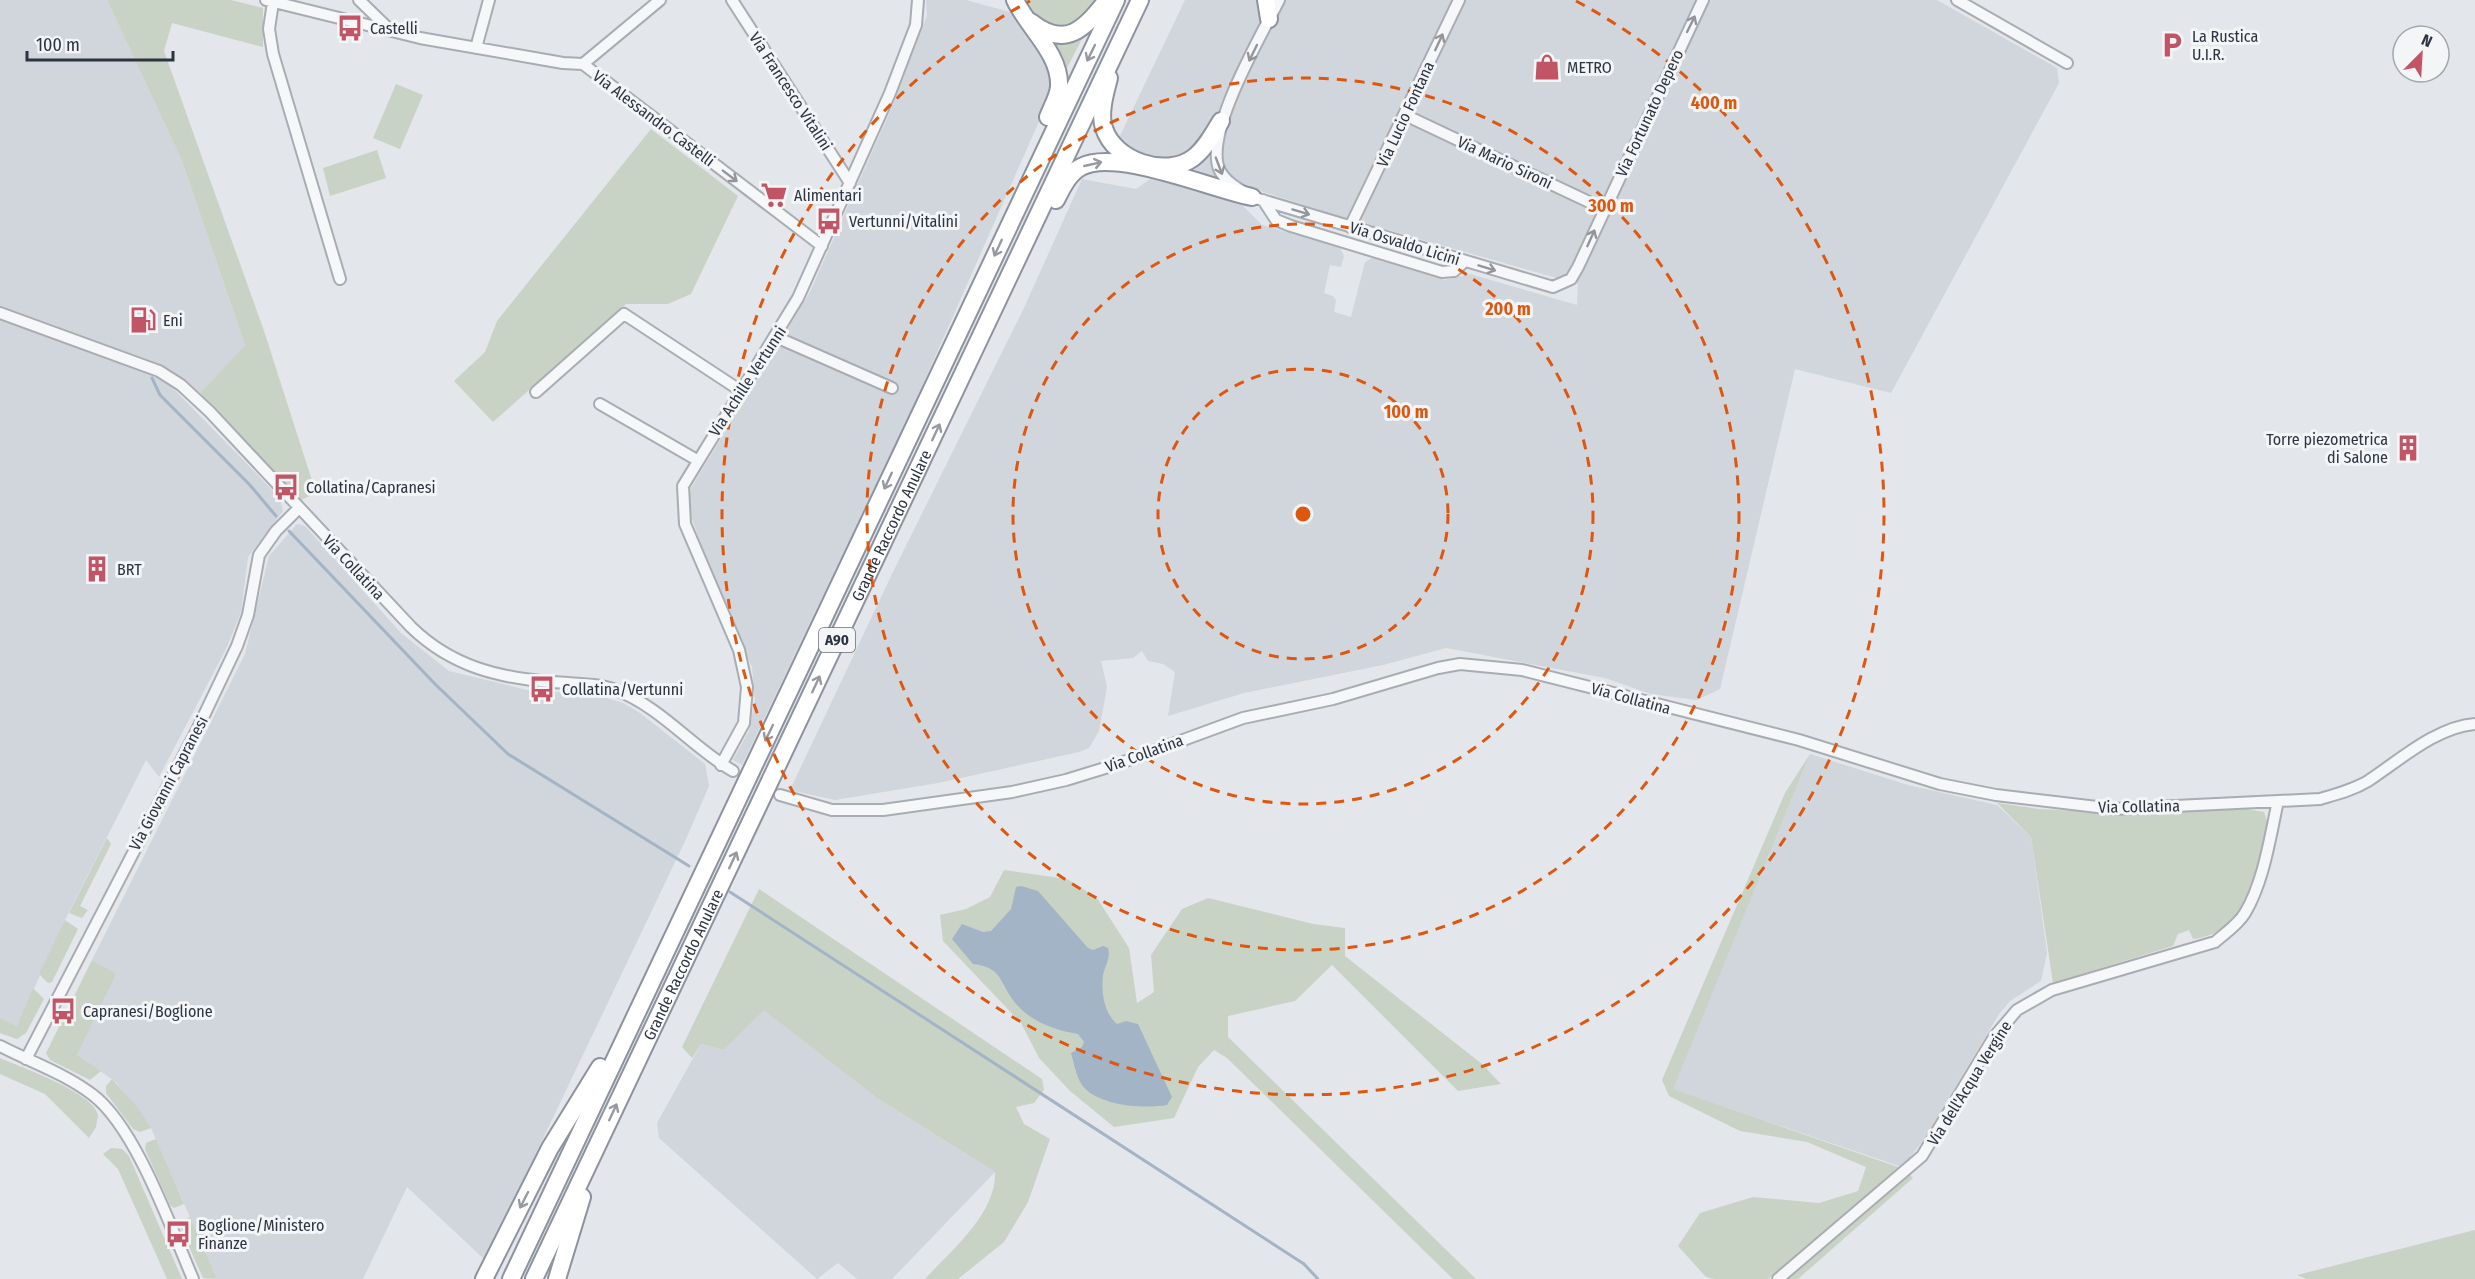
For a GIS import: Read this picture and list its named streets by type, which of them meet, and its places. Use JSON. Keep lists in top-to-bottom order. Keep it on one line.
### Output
{"streets":{"highway":["Grande Raccordo Anulare","A90"],"street":["Via Francesco Vitalini","Via Fortunato Depero","Via Lucio Fontana","Via Alessandro Castelli","Via Mario Sironi","Via Osvaldo Licini","Via Achille Vertunni","Via Collatina","Via Giovanni Capranesi","Via dell'Acqua Vergine"]},"crossings":[["Via Francesco Vitalini","Via Achille Vertunni"],["Via Fortunato Depero","Via Mario Sironi"],["Via Fortunato Depero","Via Osvaldo Licini"],["Via Lucio Fontana","Via Mario Sironi"],["Via Lucio Fontana","Via Osvaldo Licini"],["Via Alessandro Castelli","Via Achille Vertunni"],["Via Achille Vertunni","Via Collatina"],["Via Collatina","Via Giovanni Capranesi"],["Via Collatina","Via dell'Acqua Vergine"]],"one_way":["Via Fortunato Depero","Via Lucio Fontana","Via Alessandro Castelli"],"places":{"bus stop":["Castelli","Vertunni/Vitalini","Collatina/Capranesi","Collatina/Vertunni","Capranesi/Boglione","Boglione/Ministero Finanze"],"parking":["La Rustica U.I.R."],"shop":["METRO"],"supermarket":["Alimentari"],"fuel station":["Eni"],"building":["Torre piezometrica di Salone","BRT"]},"scale_bar":"100 m","north":"top right","rings":["400 m","300 m","200 m","100 m"]}
